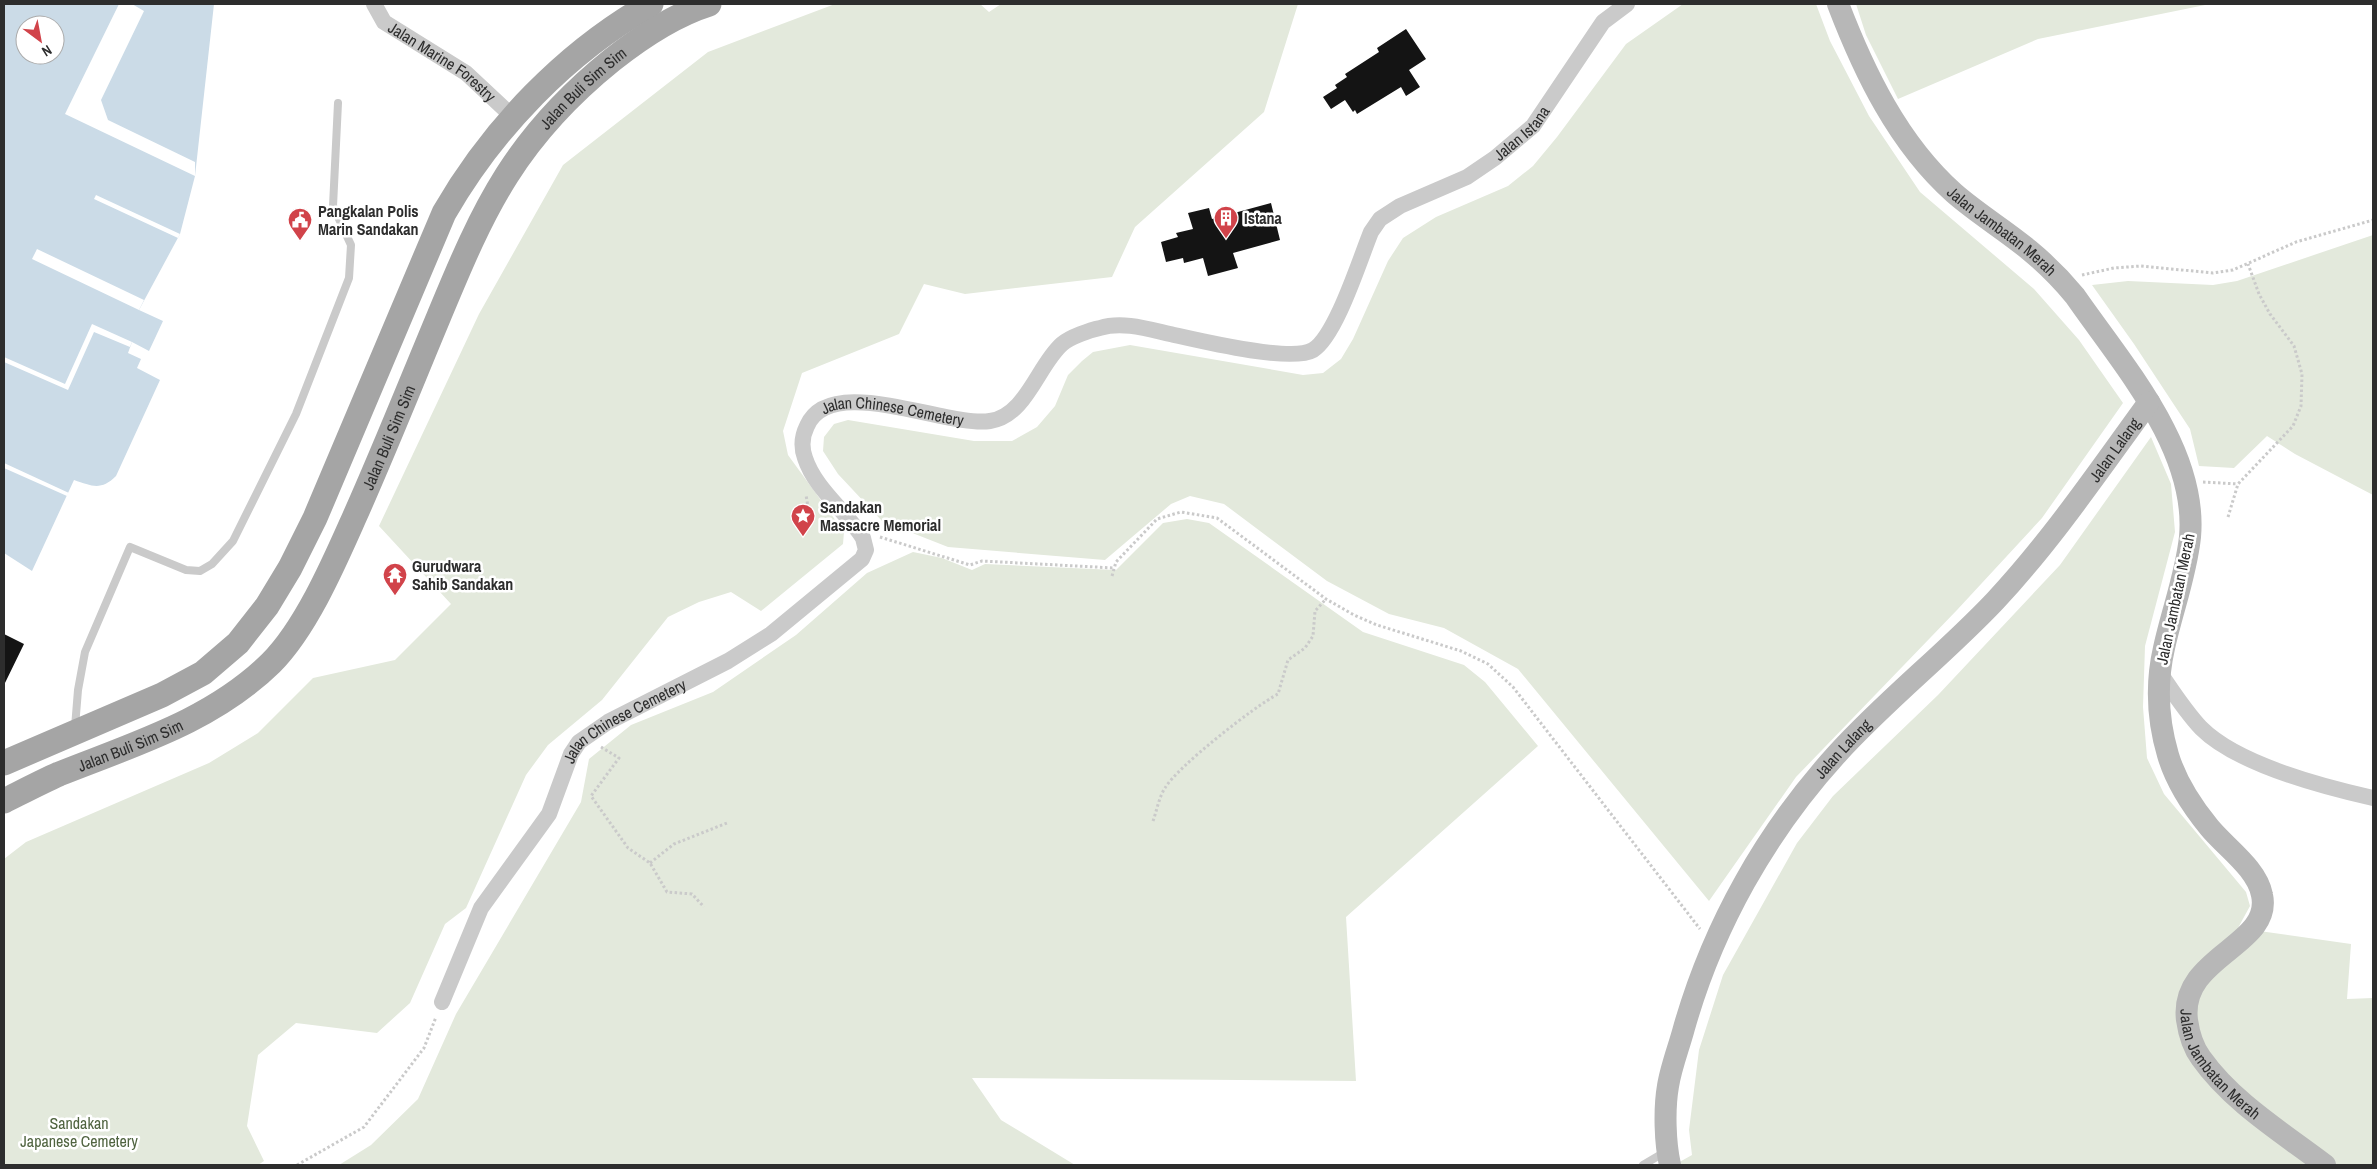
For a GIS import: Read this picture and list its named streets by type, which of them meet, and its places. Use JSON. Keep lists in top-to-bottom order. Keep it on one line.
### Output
{"streets":{"main road":["Jalan Buli Sim Sim"],"street":["Jalan Marine Forestry","Jalan Istana","Jalan Jambatan Merah","Jalan Chinese Cemetery","Jalan Lalang"]},"crossings":[["Jalan Marine Forestry","Jalan Buli Sim Sim"],["Jalan Istana","Jalan Chinese Cemetery"],["Jalan Jambatan Merah","Jalan Lalang"]],"parks":["Sandakan Japanese Cemetery"],"places":{"building":["Istana"],"public building":["Pangkalan Polis Marin Sandakan"],"place":["Sandakan Massacre Memorial"],"temple":["Gurudwara Sahib Sandakan"]},"north":"bottom right"}
